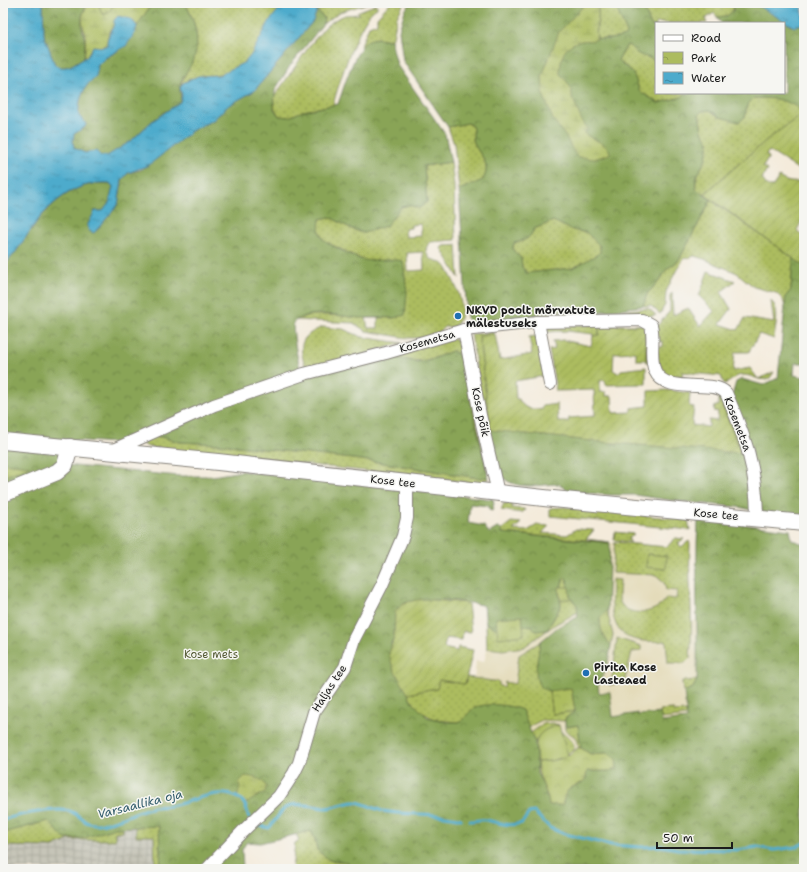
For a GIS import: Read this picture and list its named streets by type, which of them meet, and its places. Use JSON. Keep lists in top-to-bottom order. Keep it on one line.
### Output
{"streets":{"main road":["Kose tee"],"street":["Kosemetsa","Kose põik","Haljas tee"]},"crossings":[["Kosemetsa","Kose põik"],["Kosemetsa","Kose tee"],["Kose põik","Kose tee"],["Kose tee","Haljas tee"]],"water":["Varsaallika oja"],"parks":["Kose mets"],"places":["NKVD poolt mõrvatute mälestuseks","Pirita Kose Lasteaed"],"legend":["Road","Park","Water"],"scale_bar":"50 m"}
